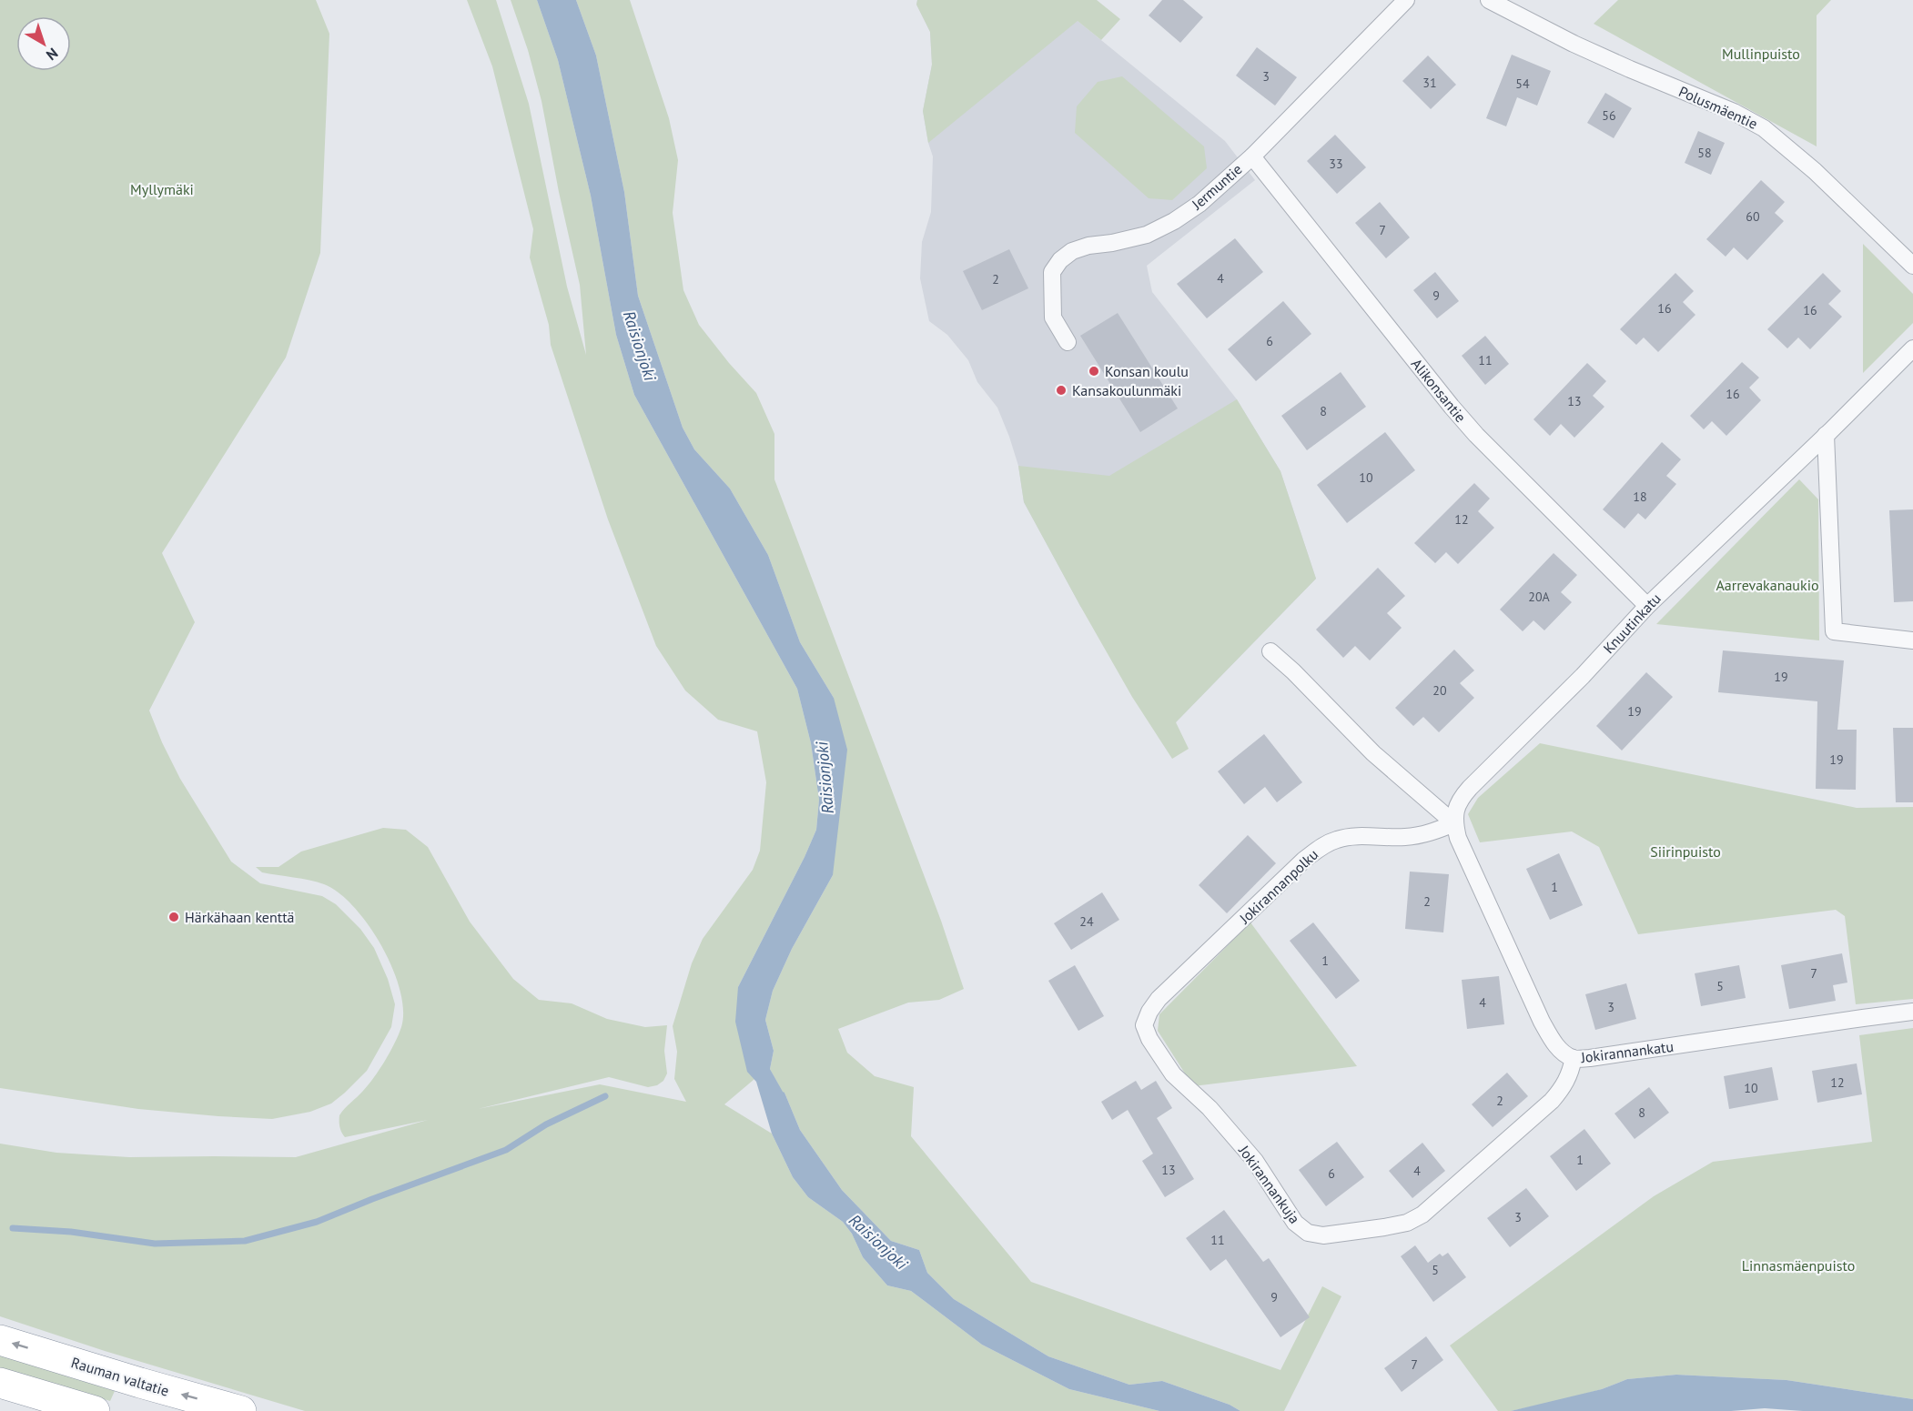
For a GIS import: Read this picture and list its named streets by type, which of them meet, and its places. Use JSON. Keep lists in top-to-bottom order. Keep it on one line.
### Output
{"streets":{"highway":["Rauman valtatie"],"street":["Polusmäentie","Jermuntie","Alikonsantie","Knuutinkatu","Jokirannanpolku","Jokirannankatu","Jokirannankuja"]},"crossings":[["Jermuntie","Alikonsantie"],["Alikonsantie","Knuutinkatu"],["Knuutinkatu","Jokirannanpolku"],["Knuutinkatu","Jokirannankatu"],["Jokirannanpolku","Jokirannankatu"],["Jokirannanpolku","Jokirannankuja"],["Jokirannankatu","Jokirannankuja"]],"water":["Raisionjoki"],"parks":["Mullinpuisto","Myllymäki","Aarrevakanaukio","Siirinpuisto","Linnasmäenpuisto"],"places":["Konsan koulu","Kansakoulunmäki","Härkähaan kenttä"],"house_numbers":["3","31","54","56","58","33","60","7","4","2","9","16","16","6","11","16","13","8","10","18","12","20A","19","20","19","19","1","2","24","1","7","5","4","3","12","10","2","8","1","13","4","6","3","11","5","9","7"],"north":"bottom right"}
